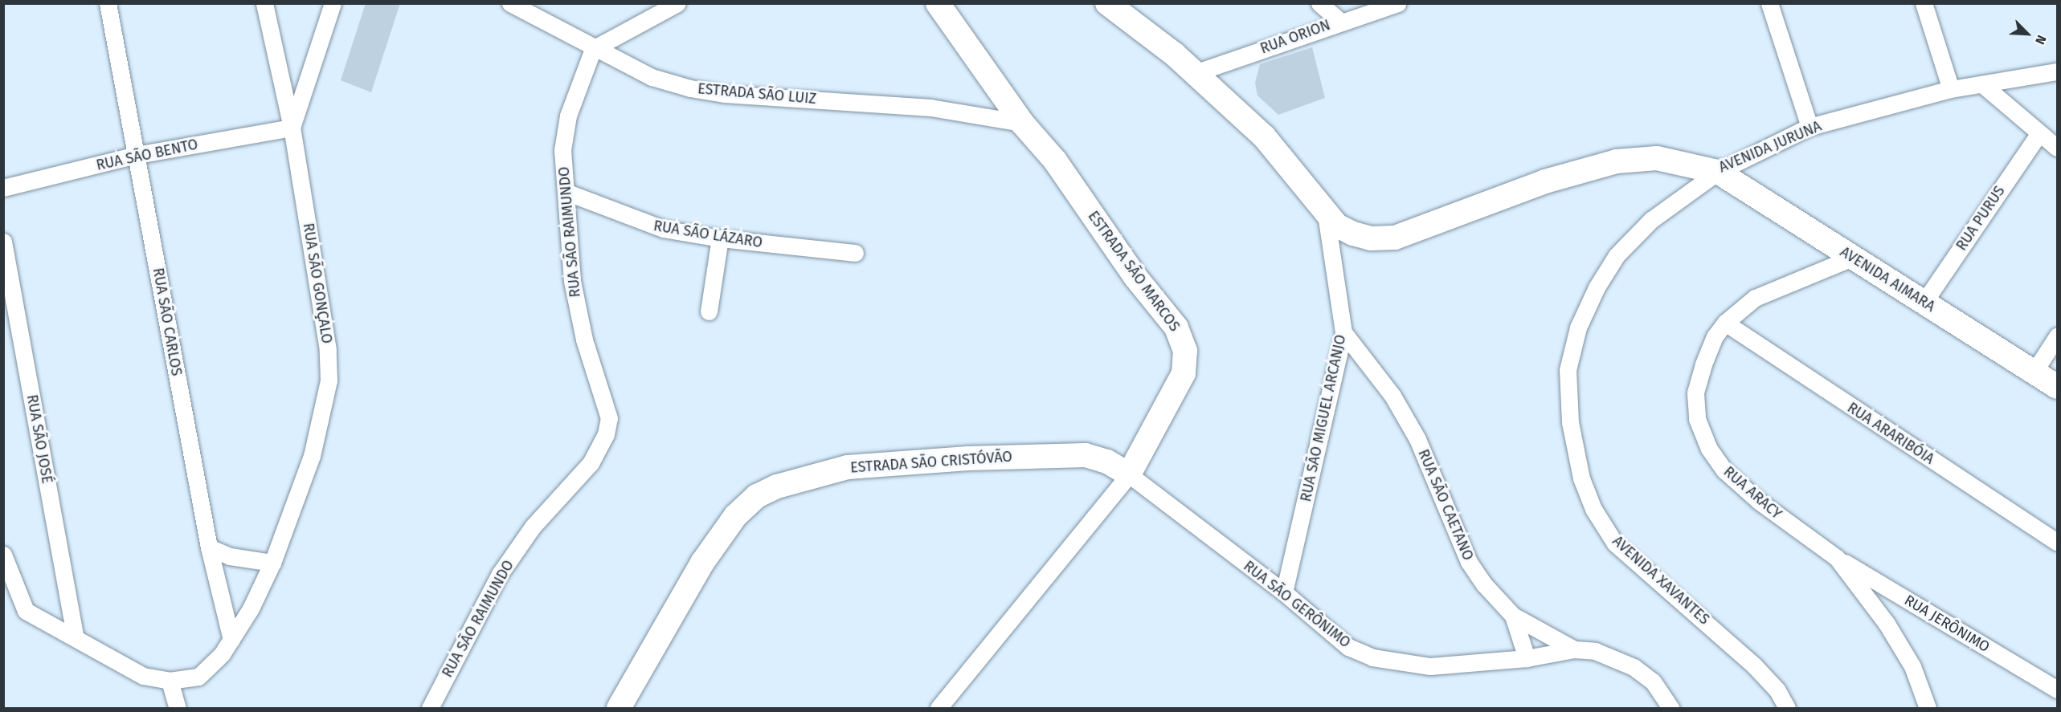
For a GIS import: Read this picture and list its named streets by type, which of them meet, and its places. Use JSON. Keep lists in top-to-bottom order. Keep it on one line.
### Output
{"streets":{"street":["RUA ORION","ESTRADA SÃO LUIZ","AVENIDA JURUNA","RUA SÃO BENTO","RUA PURUS","RUA SÃO RAIMUNDO","RUA SÃO LÁZARO","ESTRADA SÃO MARCOS","AVENIDA AIMARA","RUA SÃO GONÇALO","RUA SÃO CARLOS","RUA SÃO MIGUEL ARCANJO","RUA ARARIBÓIA","RUA SÃO JOSÉ","ESTRADA SÃO CRISTÓVÃO","RUA ARACY","RUA SÃO CAETANO","AVENIDA XAVANTES","RUA SÃO GERÔNIMO","RUA JERÔNIMO"]},"crossings":[["ESTRADA SÃO LUIZ","RUA SÃO RAIMUNDO"],["ESTRADA SÃO LUIZ","ESTRADA SÃO MARCOS"],["AVENIDA JURUNA","AVENIDA AIMARA"],["AVENIDA JURUNA","RUA SÃO MIGUEL ARCANJO"],["AVENIDA JURUNA","AVENIDA XAVANTES"],["RUA SÃO BENTO","RUA SÃO GONÇALO"],["RUA SÃO BENTO","RUA SÃO CARLOS"],["RUA PURUS","AVENIDA AIMARA"],["RUA SÃO RAIMUNDO","RUA SÃO LÁZARO"],["ESTRADA SÃO MARCOS","ESTRADA SÃO CRISTÓVÃO"],["ESTRADA SÃO MARCOS","RUA SÃO GERÔNIMO"],["AVENIDA AIMARA","RUA ARACY"],["AVENIDA AIMARA","AVENIDA XAVANTES"],["RUA SÃO GONÇALO","RUA SÃO CARLOS"],["RUA SÃO GONÇALO","RUA SÃO JOSÉ"],["RUA SÃO MIGUEL ARCANJO","RUA SÃO CAETANO"],["RUA SÃO MIGUEL ARCANJO","RUA SÃO GERÔNIMO"],["RUA ARARIBÓIA","RUA ARACY"],["ESTRADA SÃO CRISTÓVÃO","RUA SÃO GERÔNIMO"],["RUA ARACY","RUA JERÔNIMO"],["RUA SÃO CAETANO","RUA SÃO GERÔNIMO"]],"north":"bottom right"}
